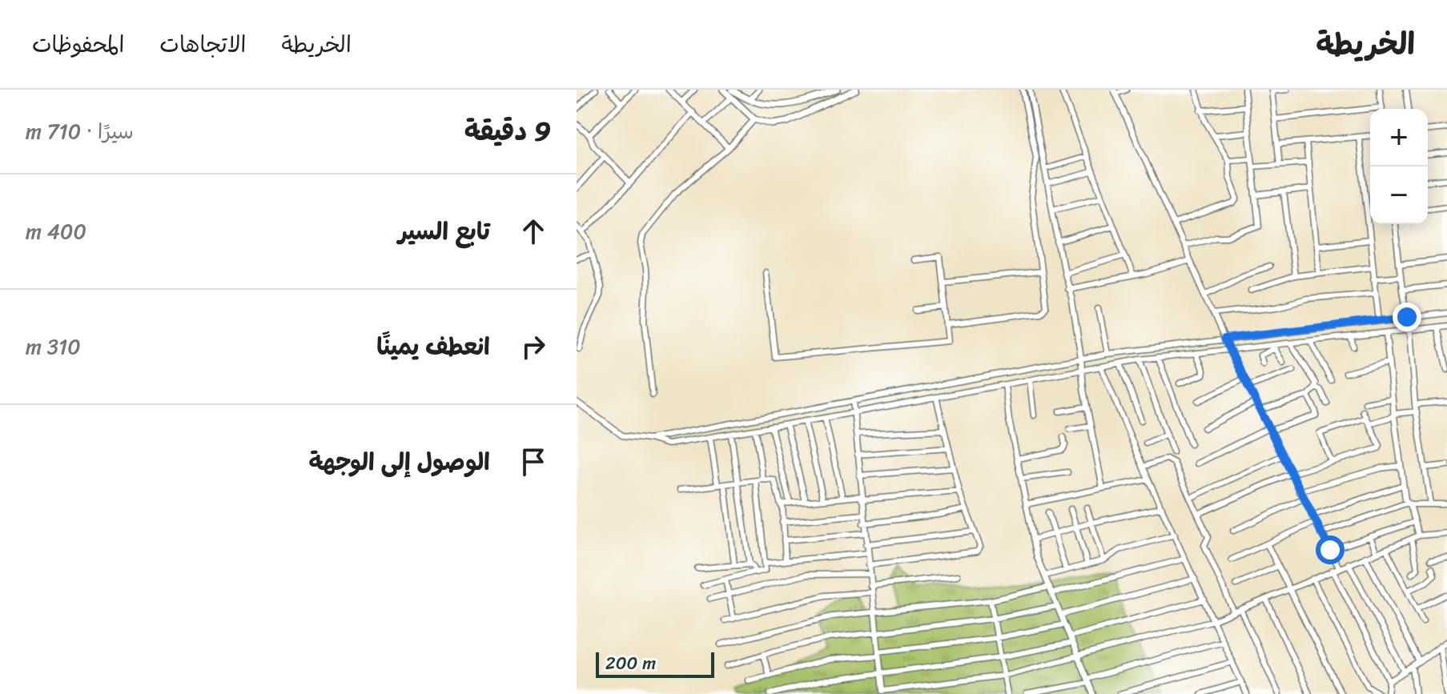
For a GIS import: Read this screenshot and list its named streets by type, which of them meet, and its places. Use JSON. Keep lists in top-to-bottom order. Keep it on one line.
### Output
{"scale_bar":"200 m","page":{"header":"الخريطة","nav":["الخريطة","الاتجاهات","المحفوظات"],"heading":["9 دقيقة","سيرًا · 710 m"],"map_buttons":["+","−"],"list":[["تابع السير","400 m"],["انعطف يمينًا","310 m"],"الوصول إلى الوجهة"],"scale":"200 m"}}
